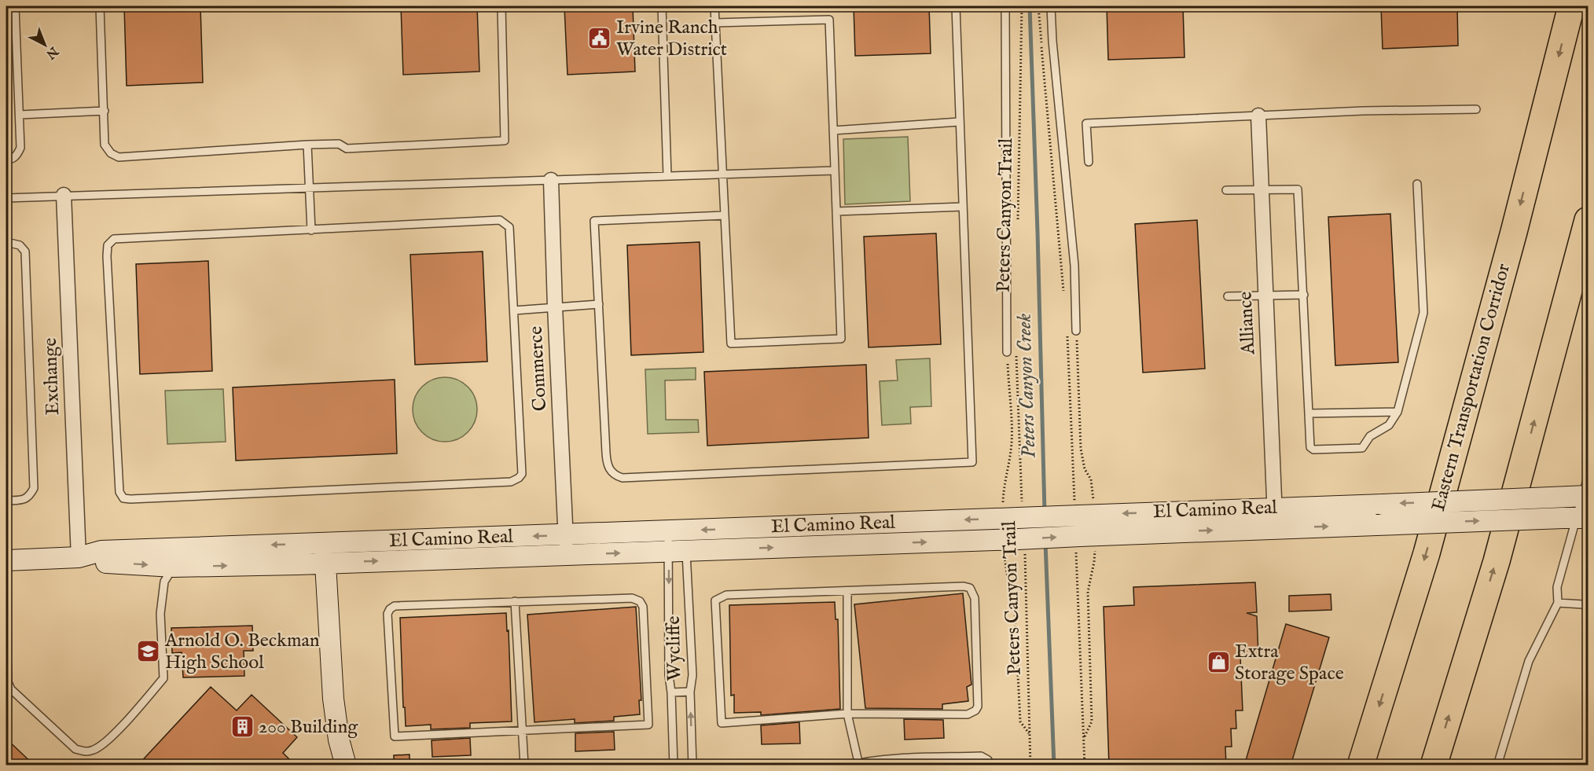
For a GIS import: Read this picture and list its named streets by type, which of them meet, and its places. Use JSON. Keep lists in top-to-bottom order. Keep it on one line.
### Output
{"streets":{"highway":["Eastern Transportation Corridor"],"main road":["El Camino Real"],"street":["Alliance","Commerce","Exchange"],"lane":["Wycliffe"],"path":["Peters Canyon Trail"]},"crossings":[["Peters Canyon Trail","El Camino Real"],["Alliance","El Camino Real"],["Commerce","El Camino Real"],["Exchange","El Camino Real"],["El Camino Real","Wycliffe"]],"water":["Peters Canyon Creek"],"places":{"public building":["Irvine Ranch Water District"],"school or university":["Arnold O. Beckman High School"],"shop":["Extra Storage Space"],"building":["200 Building"]},"north":"bottom right"}
